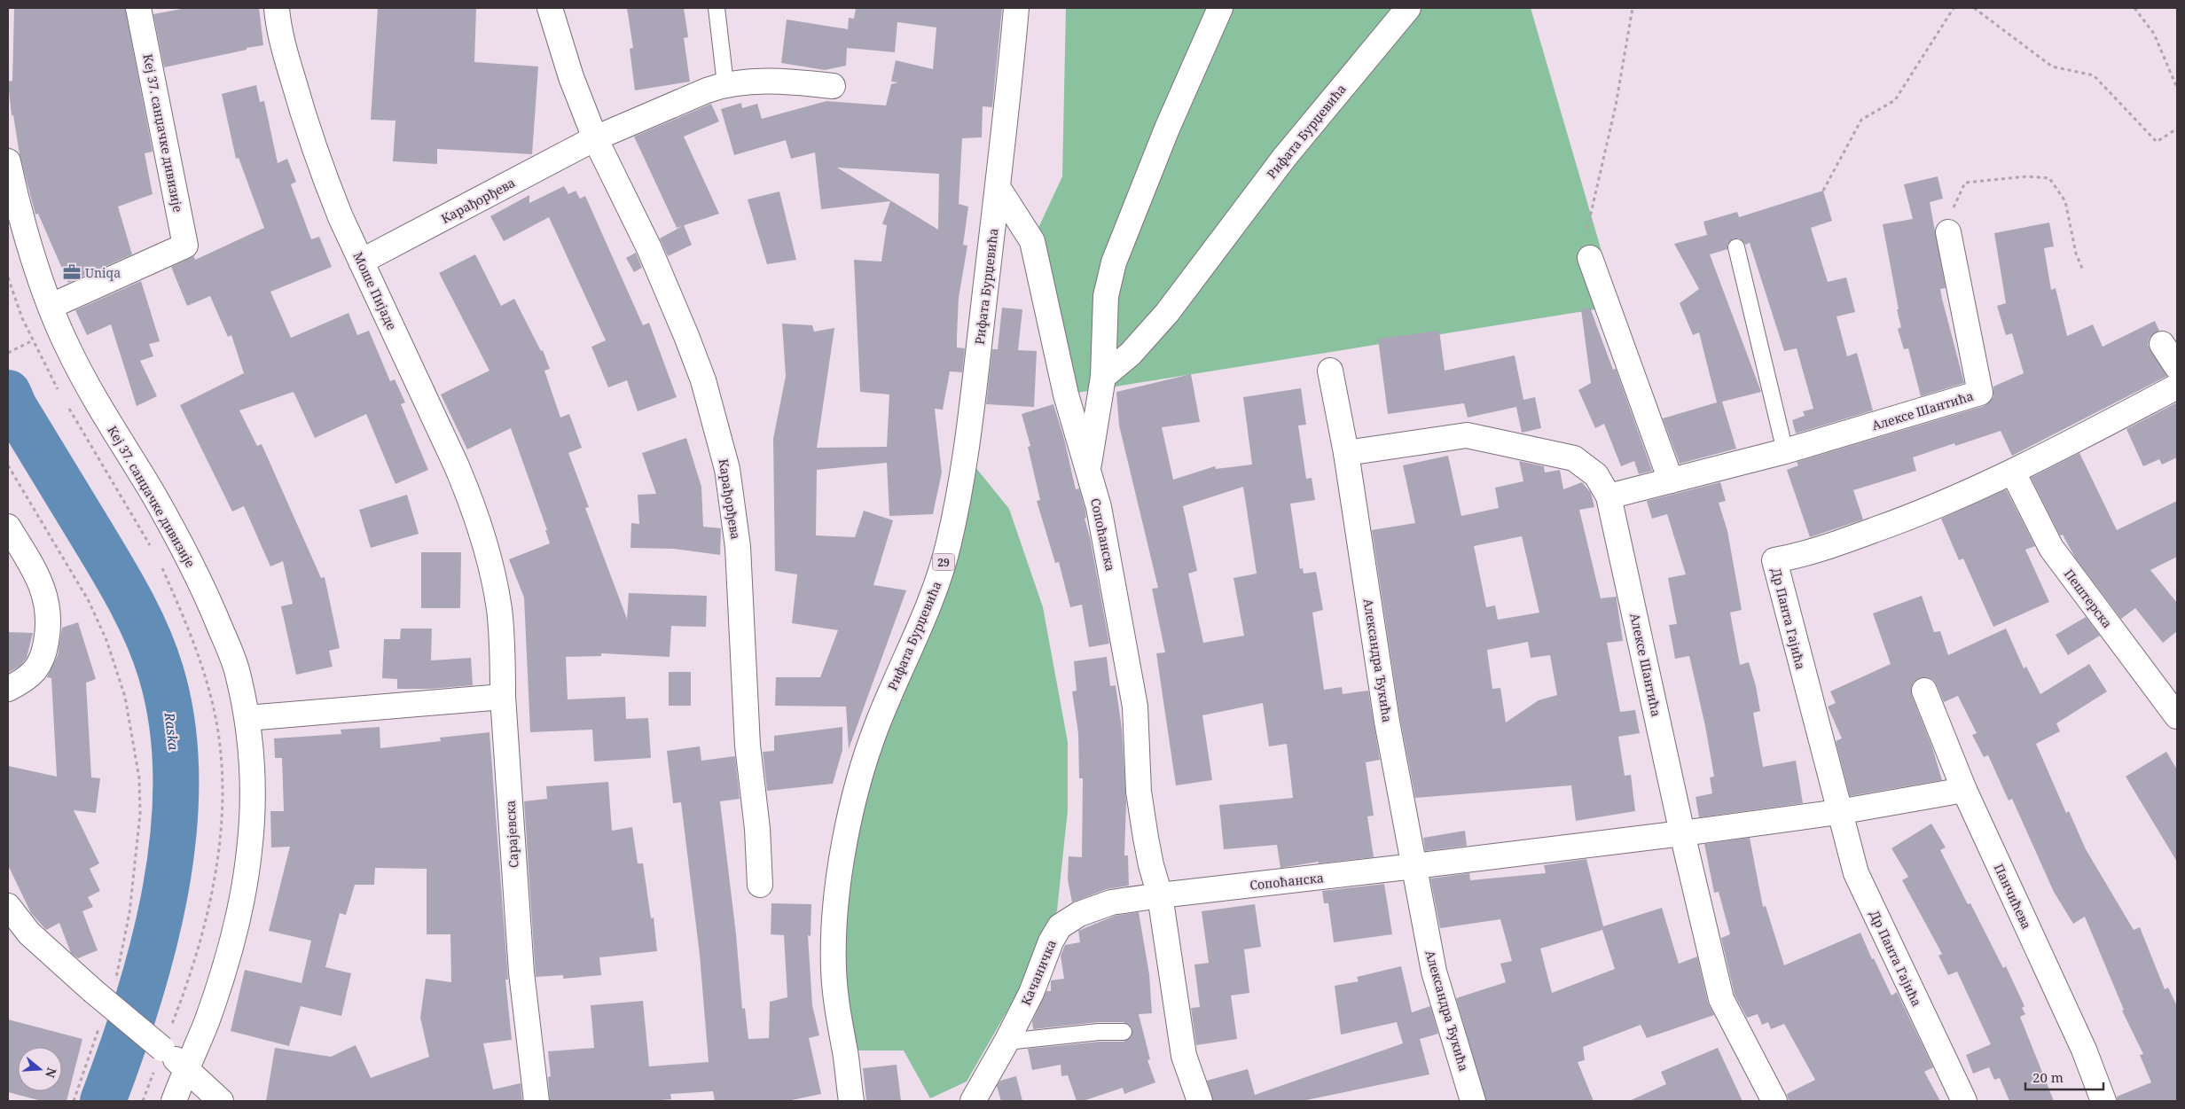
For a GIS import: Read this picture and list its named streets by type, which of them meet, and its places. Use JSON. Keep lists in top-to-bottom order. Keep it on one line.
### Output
{"streets":{"street":["Рифата Бурџевића","Кеј 37. санџачке дивизије","Карађорђева","Моше Пијаде","Алексе Шантића","Сопоћанска","29","Пештерска","Др Панта Гајића","Александра Ђукића","Сарајевска","Панчићева","Качаничка"]},"crossings":[["Рифата Бурџевића","Сопоћанска"],["Карађорђева","Моше Пијаде"],["Моше Пијаде","Сарајевска"],["Алексе Шантића","Александра Ђукића"],["Сопоћанска","Александра Ђукића"],["Сопоћанска","Качаничка"],["Пештерска","Др Панта Гајића"]],"water":["Raska"],"places":{"office":["Uniqa"]},"scale_bar":"20 m","north":"right"}
